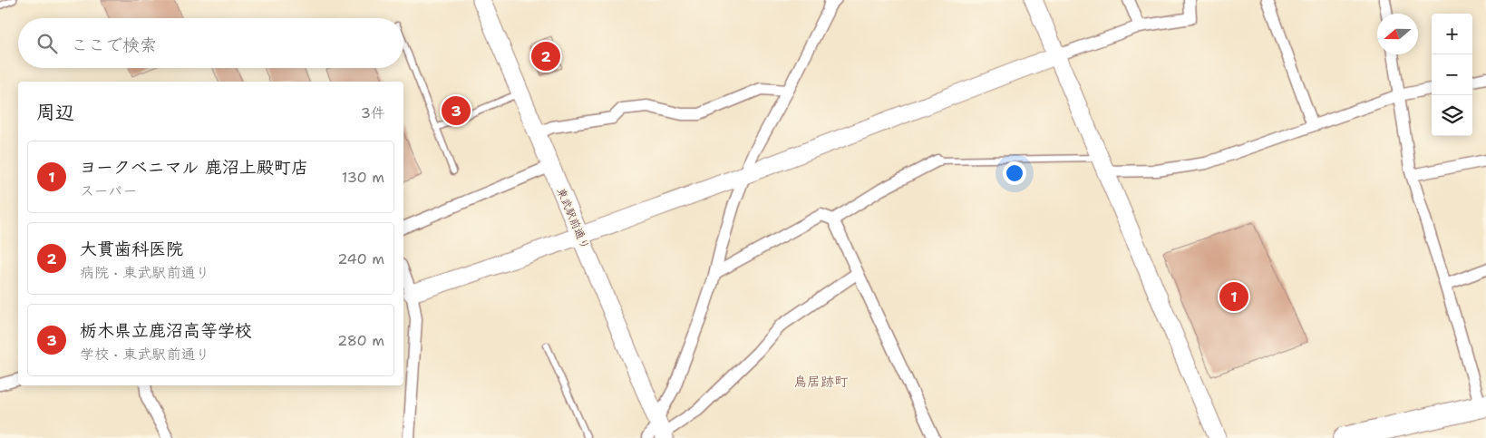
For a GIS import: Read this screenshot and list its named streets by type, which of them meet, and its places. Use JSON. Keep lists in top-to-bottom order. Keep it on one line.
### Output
{"streets":{"street":["東武駅前通り"]},"districts":["鳥居跡町"],"north":"left","page":{"map_buttons":["+","−"],"search":"ここで検索","pins":["2","3","1"],"heading":["周辺","3件"],"list":[{"mark":"1","name":"ヨークベニマル 鹿沼上殿町店","note":"スーパー","value":"130 m"},{"mark":"2","name":"大貫歯科医院","note":"病院 · 東武駅前通り","value":"240 m"},{"mark":"3","name":"栃木県立鹿沼高等学校","note":"学校 · 東武駅前通り","value":"280 m"}]}}
